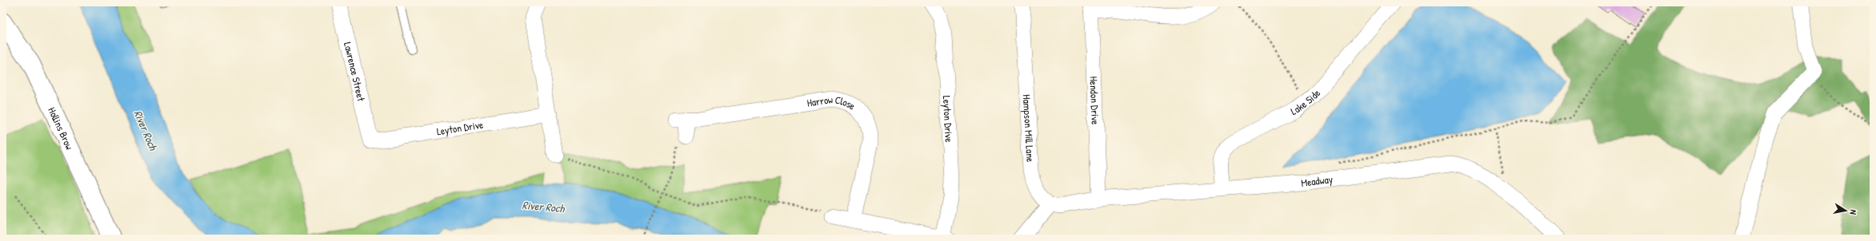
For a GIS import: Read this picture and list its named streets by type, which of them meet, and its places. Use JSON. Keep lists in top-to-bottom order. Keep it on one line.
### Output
{"streets":{"street":["Lawrence Street","Hendon Drive","Lake Side","Harrow Close","Leyton Drive","Hollins Brow","Hampson Mill Lane","Meadway"]},"crossings":[["Lawrence Street","Leyton Drive"],["Hendon Drive","Meadway"],["Lake Side","Meadway"],["Hampson Mill Lane","Meadway"]],"water":["River Roch"],"north":"right"}
